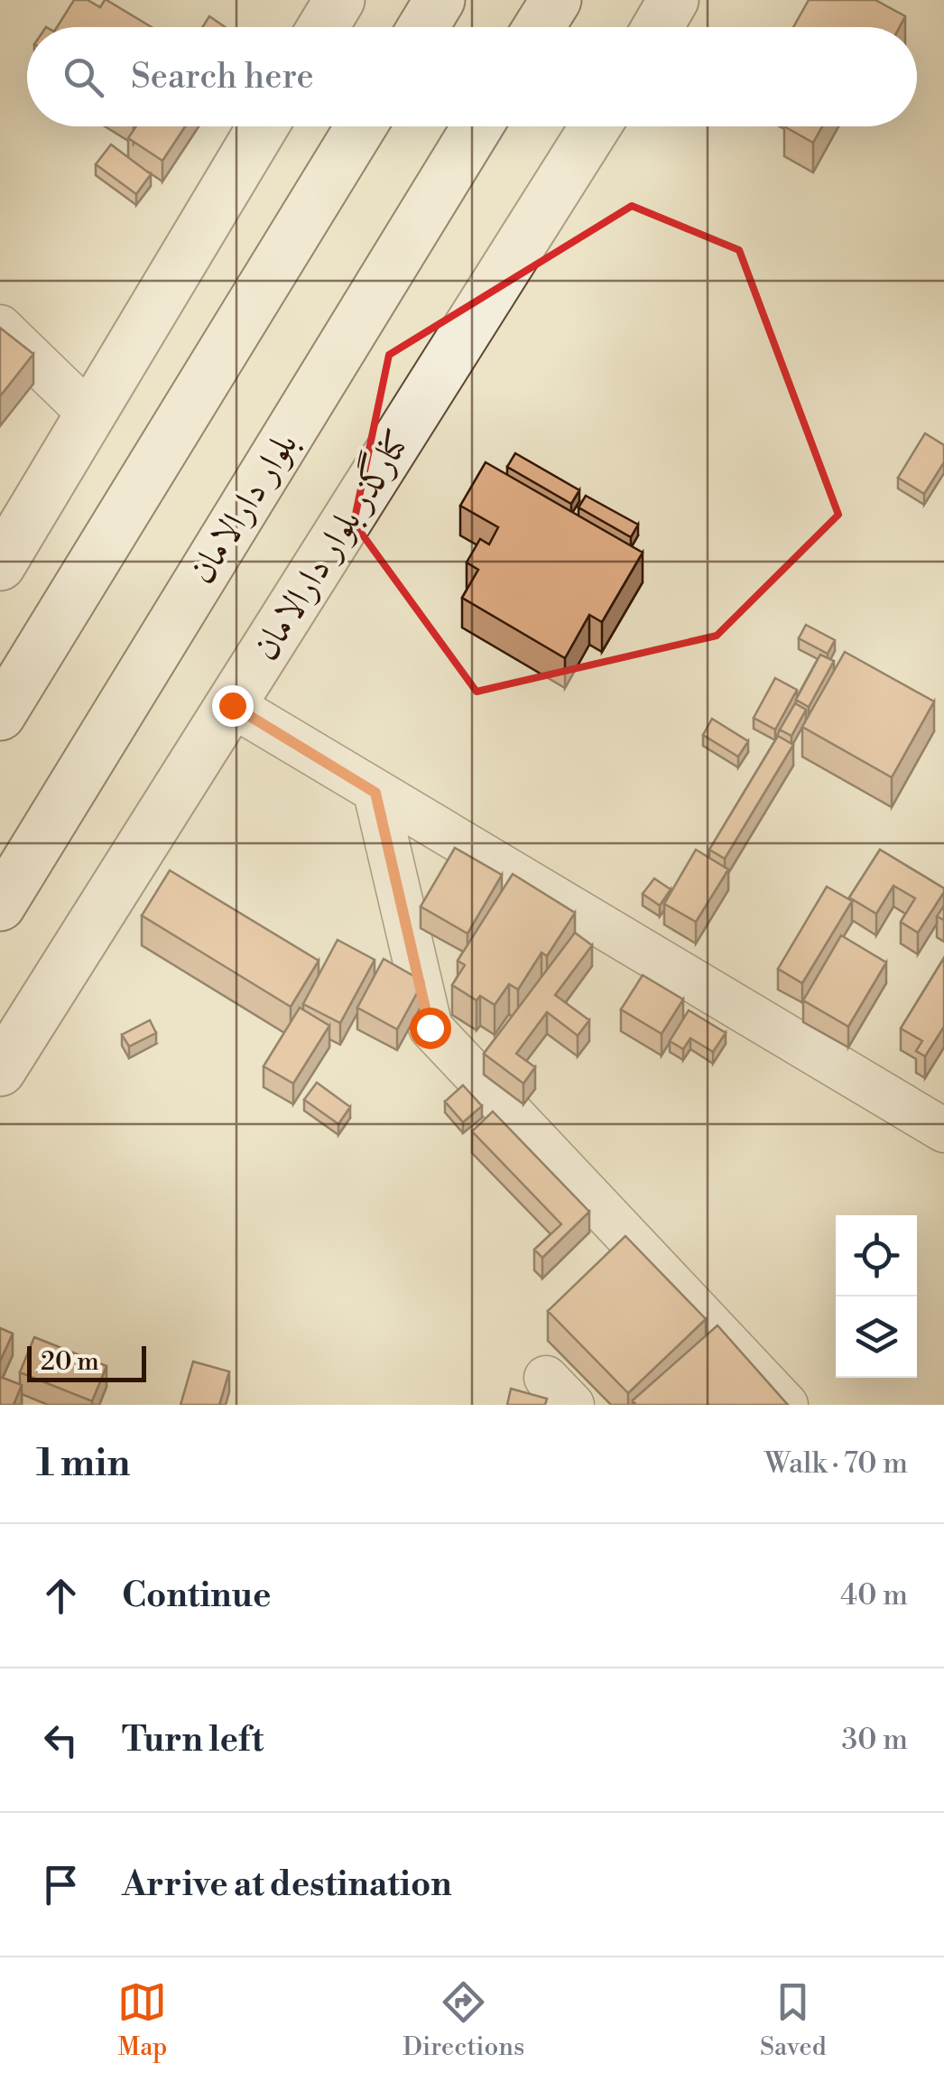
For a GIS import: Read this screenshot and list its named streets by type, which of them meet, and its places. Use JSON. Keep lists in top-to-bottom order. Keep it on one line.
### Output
{"streets":{"street":["بلوار دارالامان","کنارگذر بلوار دارالامان"]},"scale_bar":"20 m","page":{"search":"Search here","scale":"20 m","heading":["1 min","Walk · 70 m"],"list":[["Continue","40 m"],["Turn left","30 m"],"Arrive at destination"],"nav":["Map","Directions","Saved"]}}
